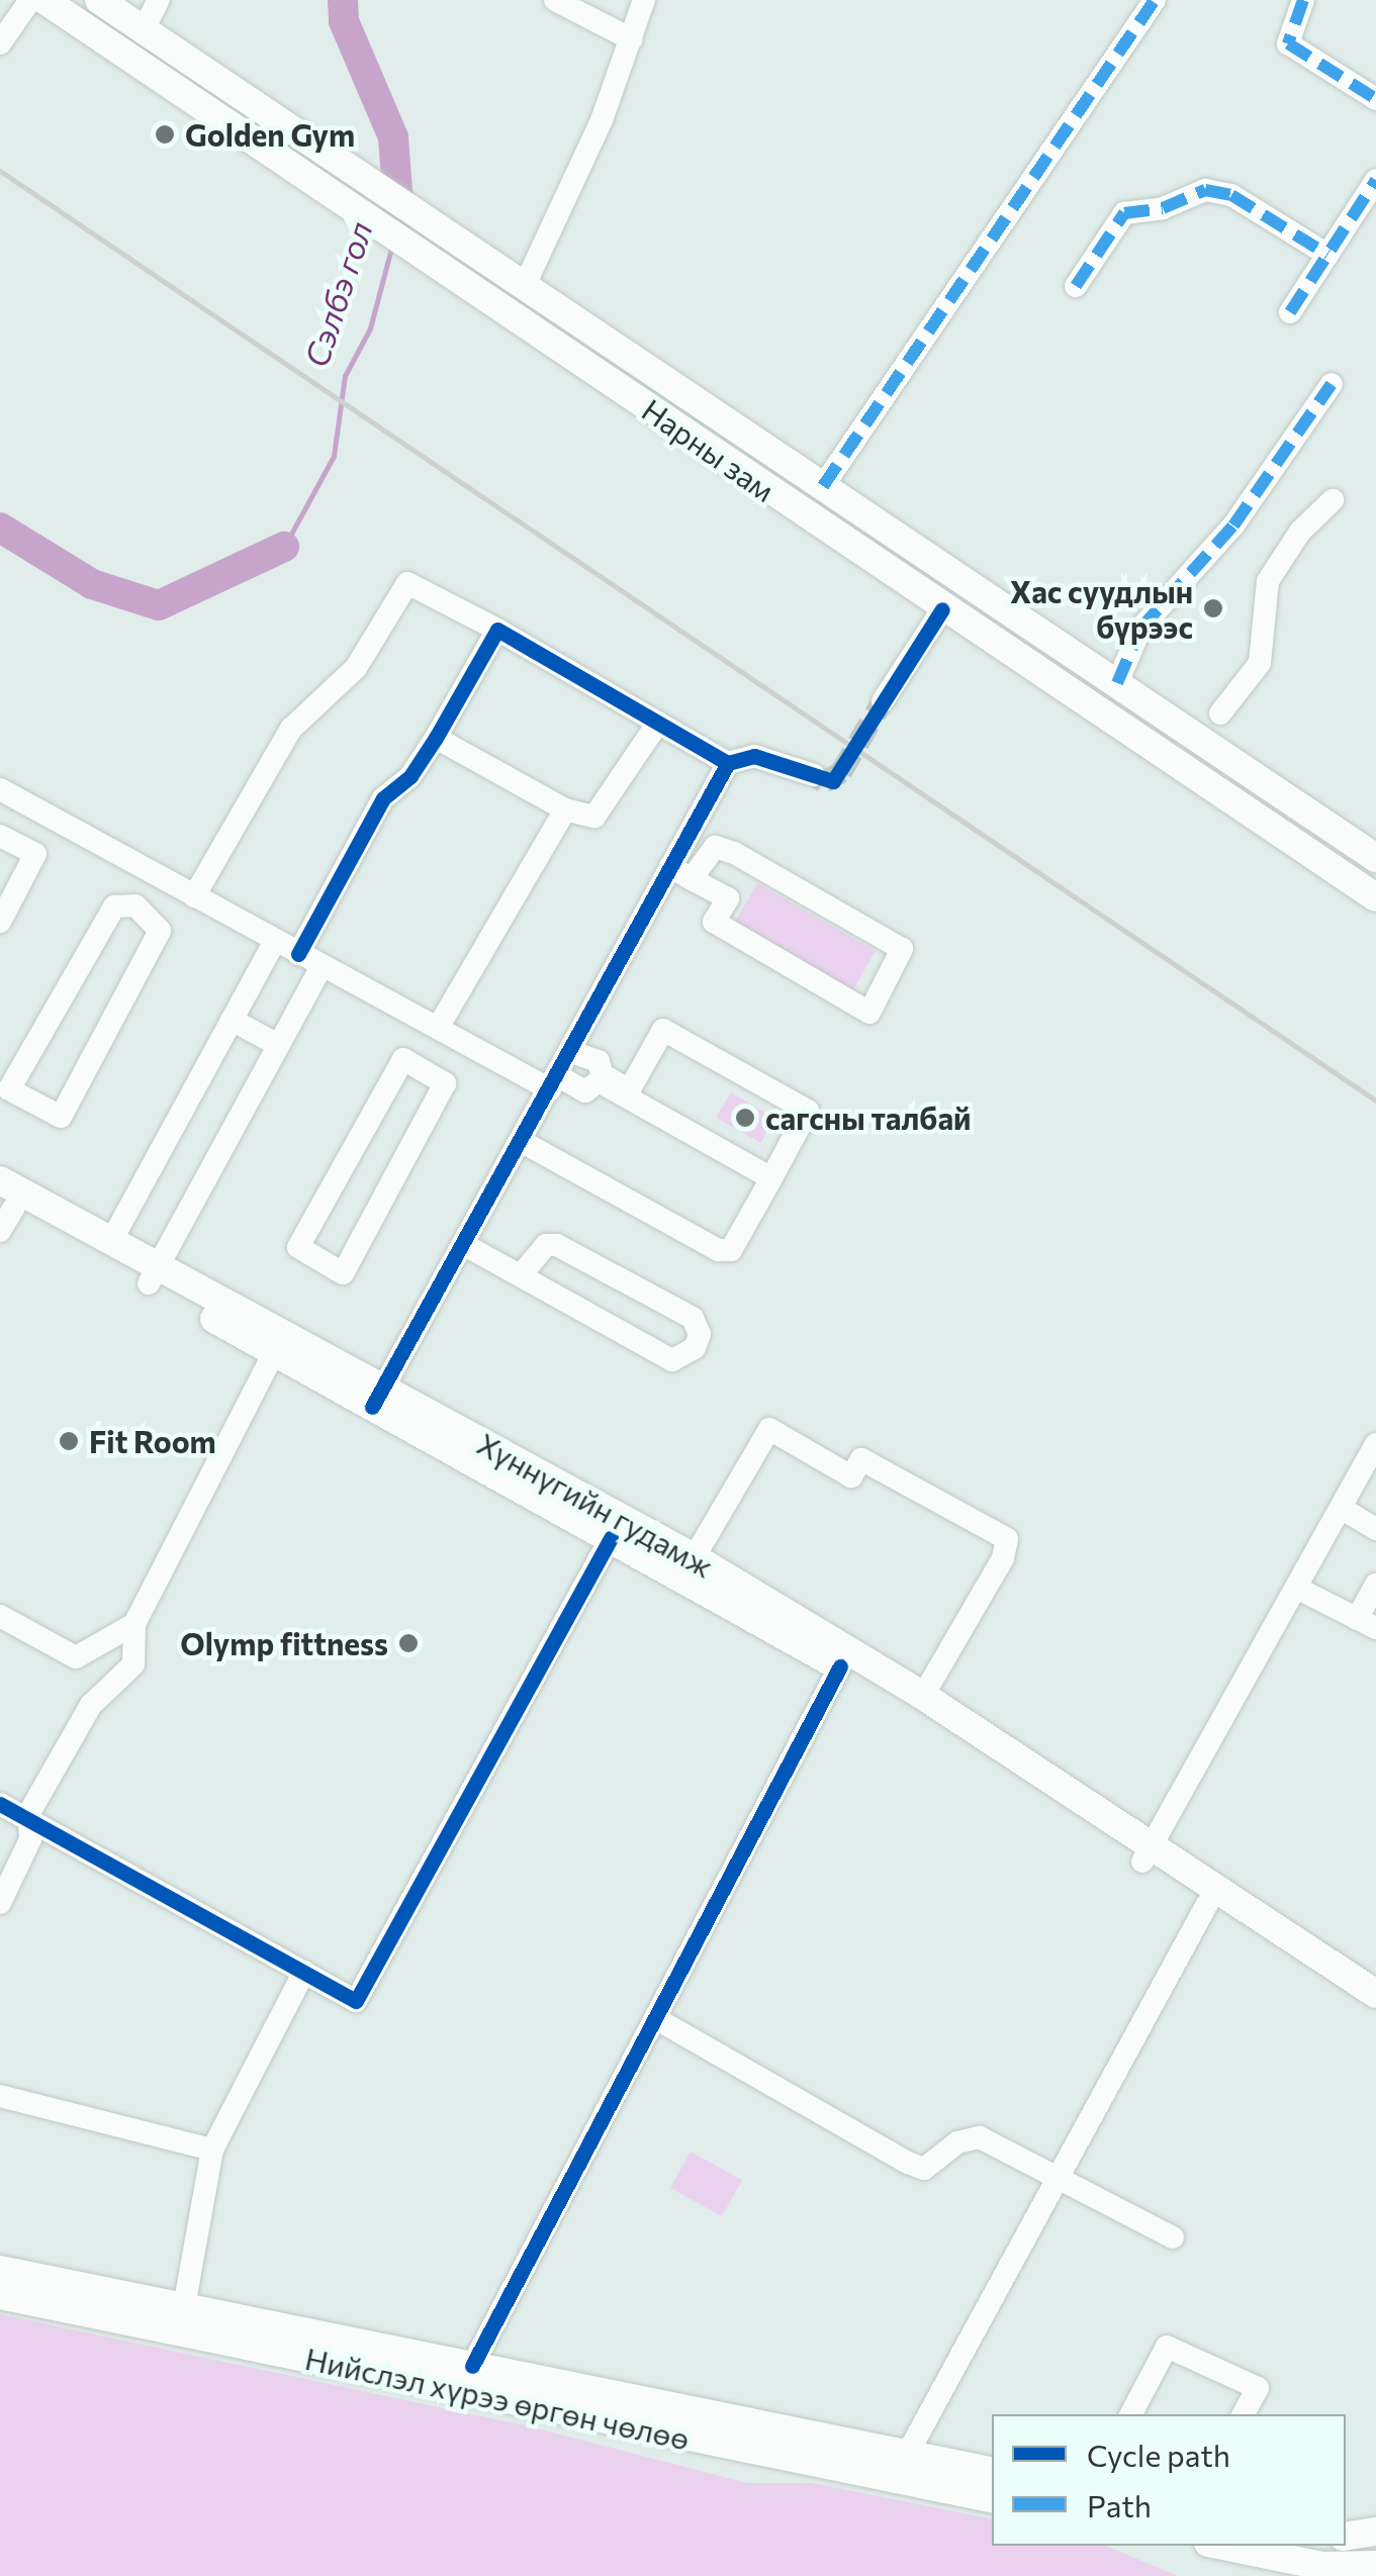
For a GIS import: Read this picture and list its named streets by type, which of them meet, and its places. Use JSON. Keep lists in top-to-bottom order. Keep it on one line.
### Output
{"streets":{"main road":["Нарны зам","Хүннүгийн гудамж","Нийслэл хүрээ өргөн чөлөө"]},"water":["Сэлбэ гол"],"places":["Golden Gym","Хас суудлын бүрээс","сагсны талбай","Fit Room","Olymp fittness"],"legend":["Cycle path","Path"]}
